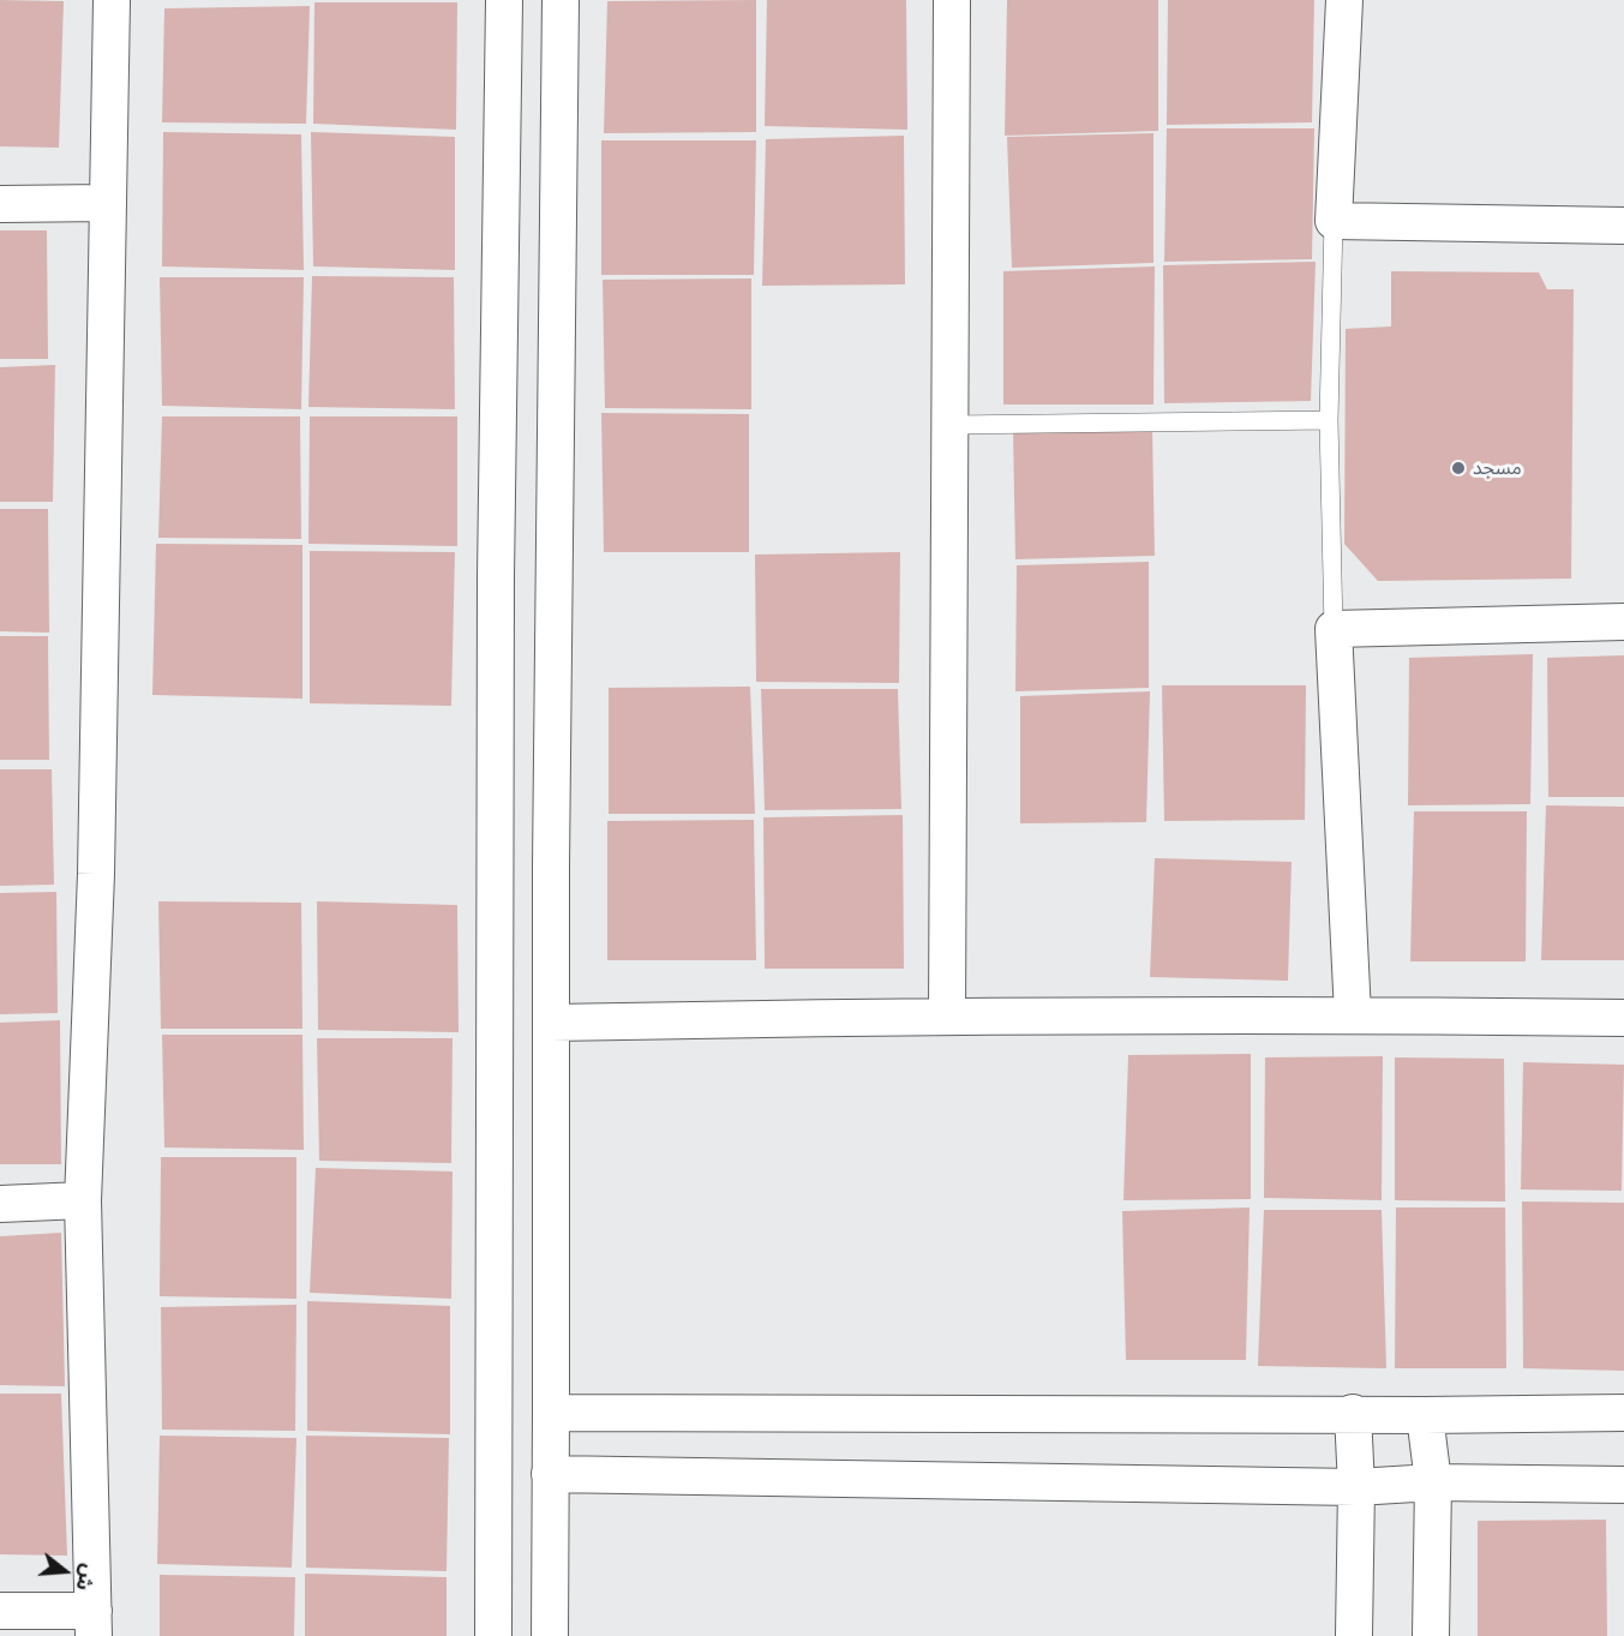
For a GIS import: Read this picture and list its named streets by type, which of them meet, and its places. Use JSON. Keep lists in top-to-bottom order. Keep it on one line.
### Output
{"places":["مسجد"],"north":"right"}
